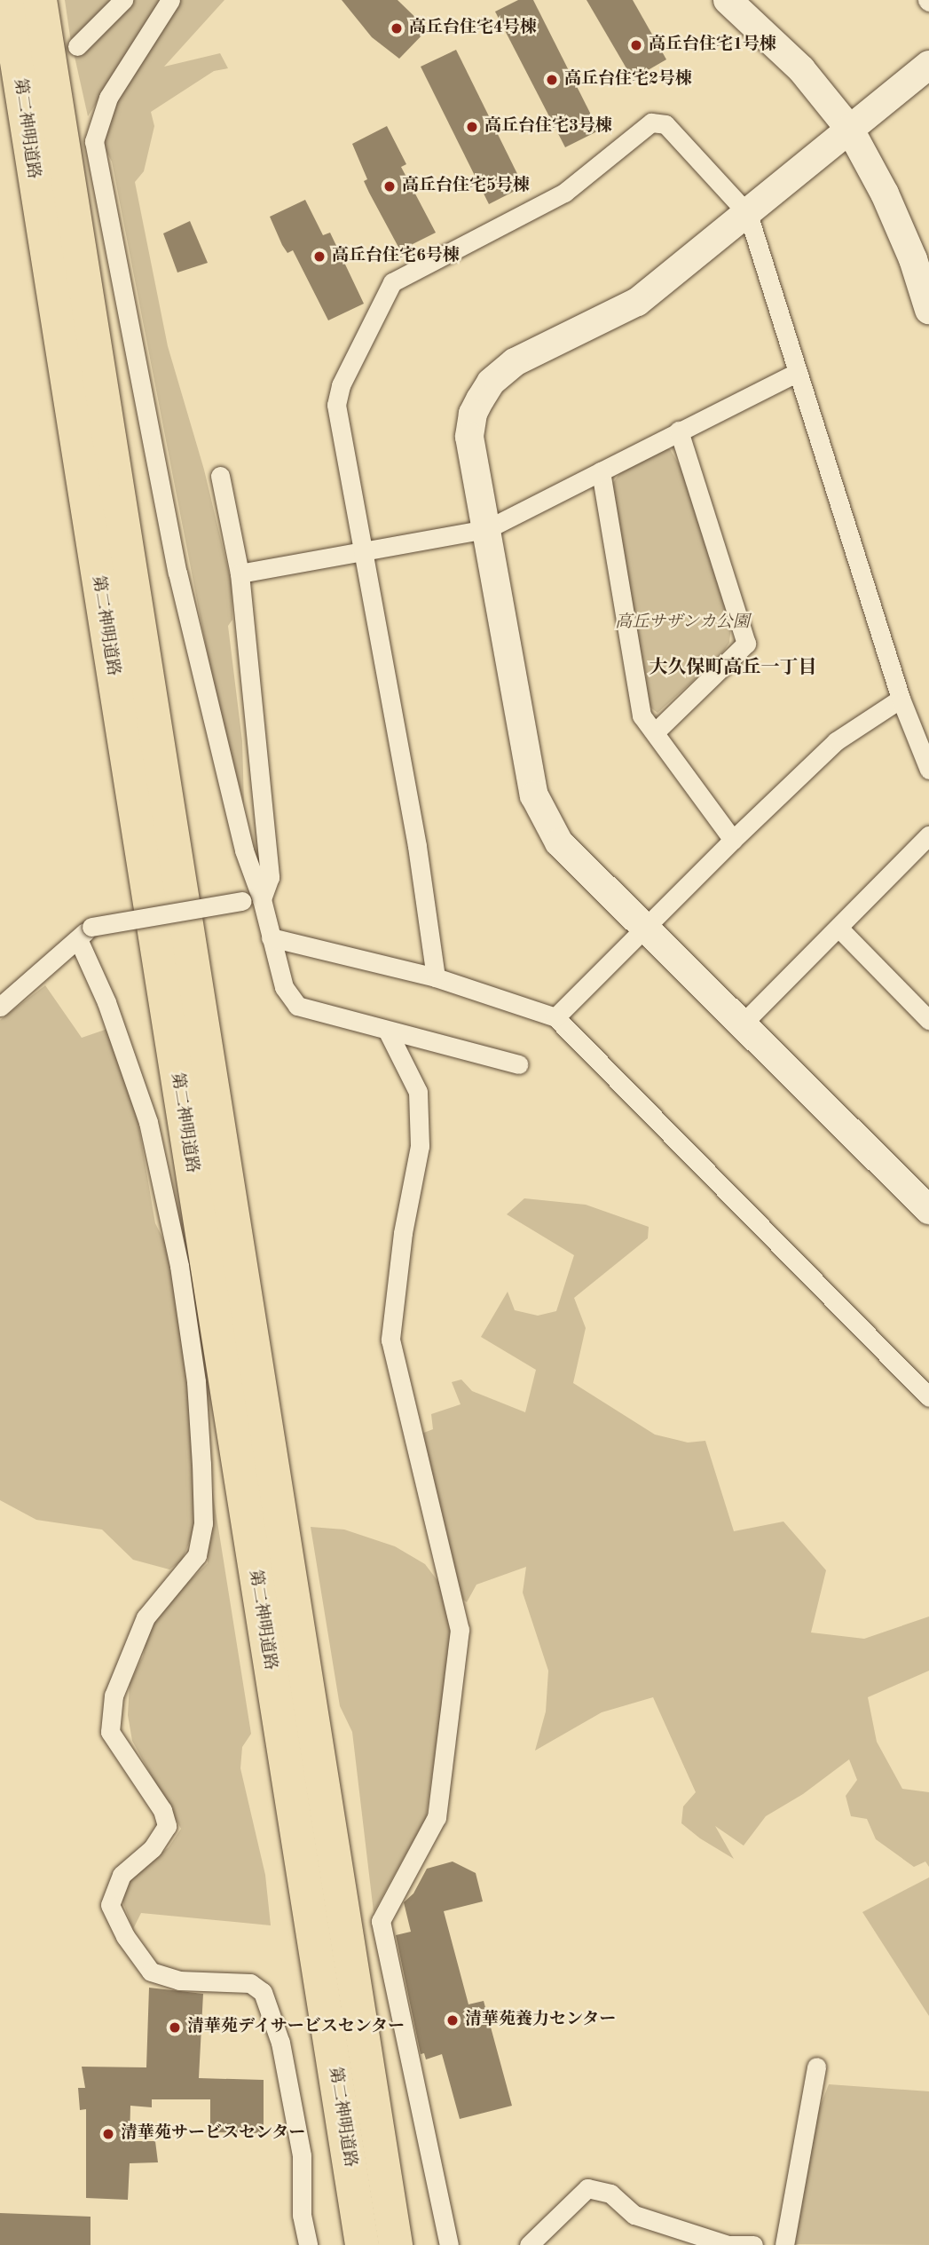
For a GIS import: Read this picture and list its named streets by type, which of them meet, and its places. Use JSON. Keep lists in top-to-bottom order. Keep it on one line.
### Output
{"streets":{"highway":["第二神明道路"]},"districts":["大久保町高丘一丁目"],"parks":["高丘サザンカ公園"],"places":["高丘台住宅4号棟","高丘台住宅1号棟","高丘台住宅2号棟","高丘台住宅3号棟","高丘台住宅5号棟","高丘台住宅6号棟","清華苑養力センター","清華苑デイサービスセンター","清華苑サービスセンター"]}
